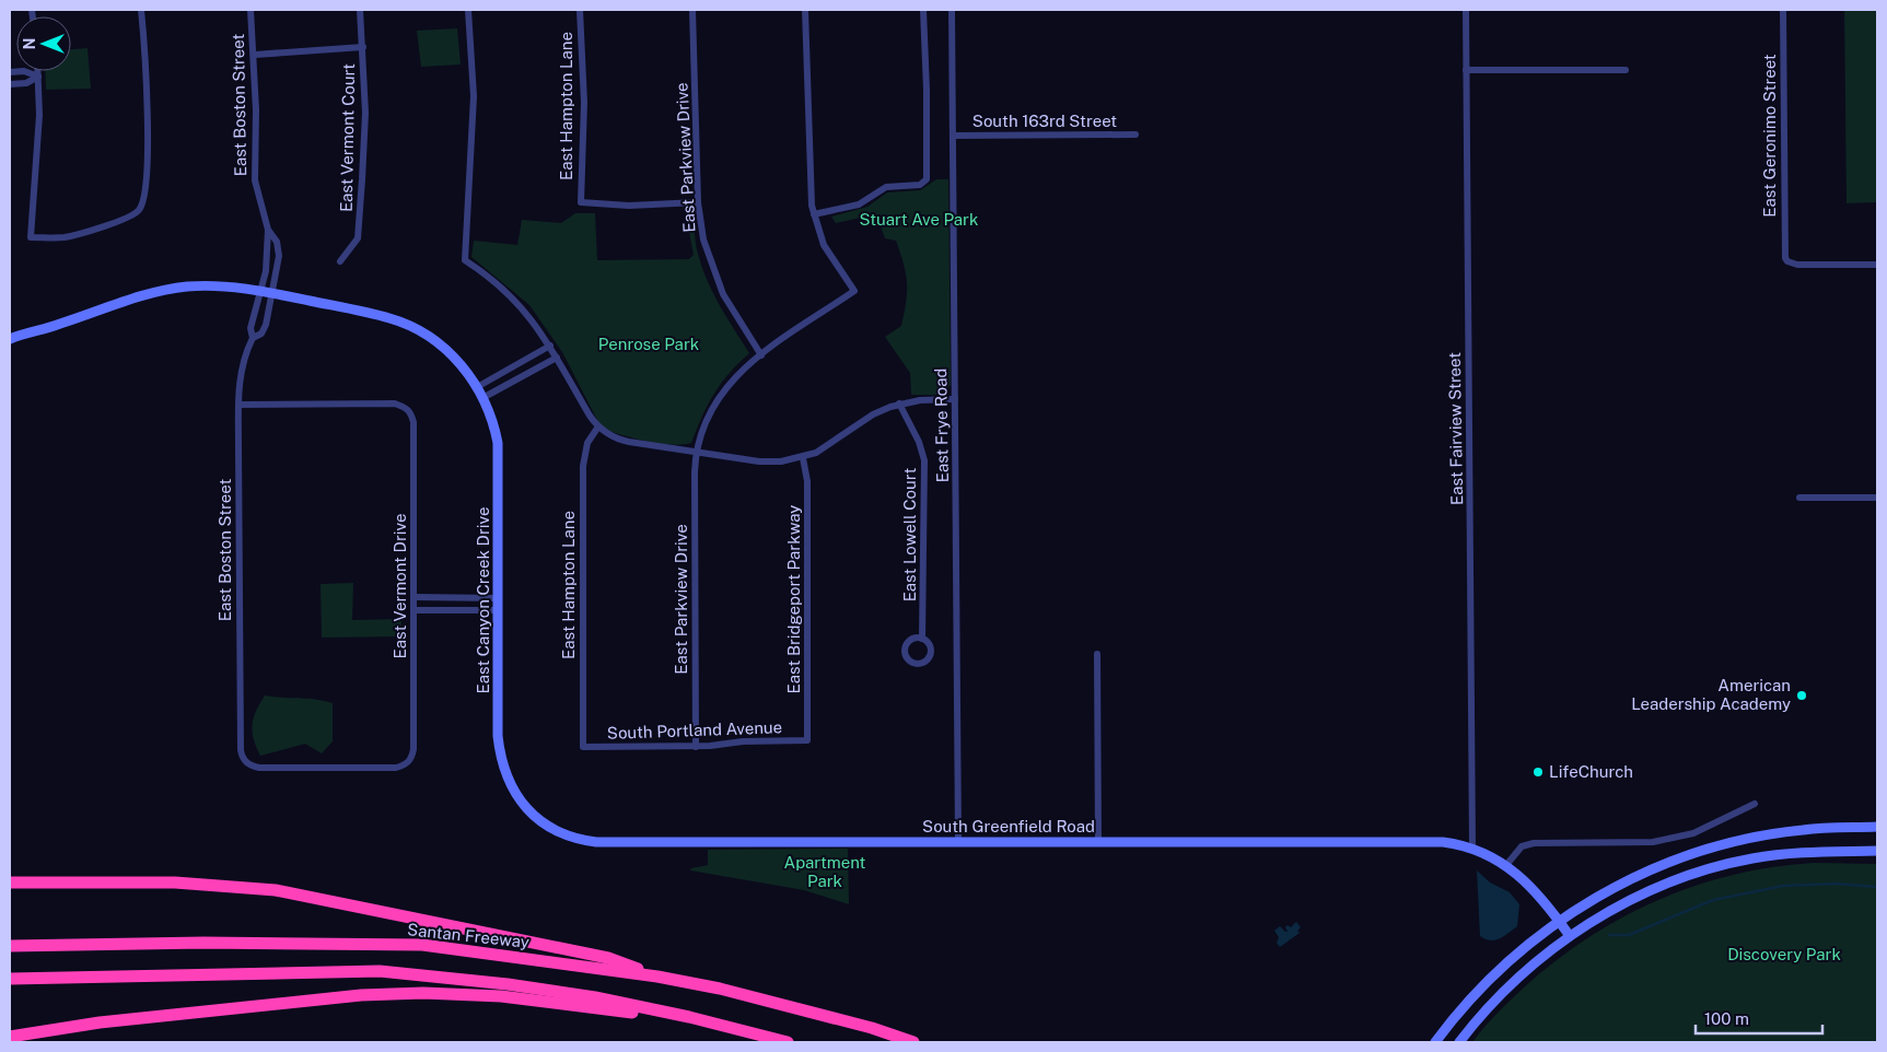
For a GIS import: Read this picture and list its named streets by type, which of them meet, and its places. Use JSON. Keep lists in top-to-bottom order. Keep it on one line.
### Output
{"streets":{"highway":["Santan Freeway"],"street":["East Boston Street","East Hampton Lane","South 163rd Street","East Geronimo Street","East Vermont Court","East Parkview Drive","East Frye Road","East Fairview Street","East Lowell Court","East Vermont Drive","East Bridgeport Parkway","East Canyon Creek Drive","South Portland Avenue","South Greenfield Road"]},"crossings":[["East Boston Street","East Vermont Drive"],["East Boston Street","East Canyon Creek Drive"],["East Hampton Lane","East Parkview Drive"],["East Hampton Lane","South Portland Avenue"],["South 163rd Street","East Frye Road"],["East Parkview Drive","South Portland Avenue"],["East Frye Road","South Greenfield Road"],["East Fairview Street","South Greenfield Road"],["East Bridgeport Parkway","South Portland Avenue"],["East Canyon Creek Drive","South Greenfield Road"]],"parks":["Stuart Ave Park","Penrose Park","Apartment Park","Discovery Park"],"places":["American Leadership Academy","LifeChurch"],"scale_bar":"100 m","north":"left"}
